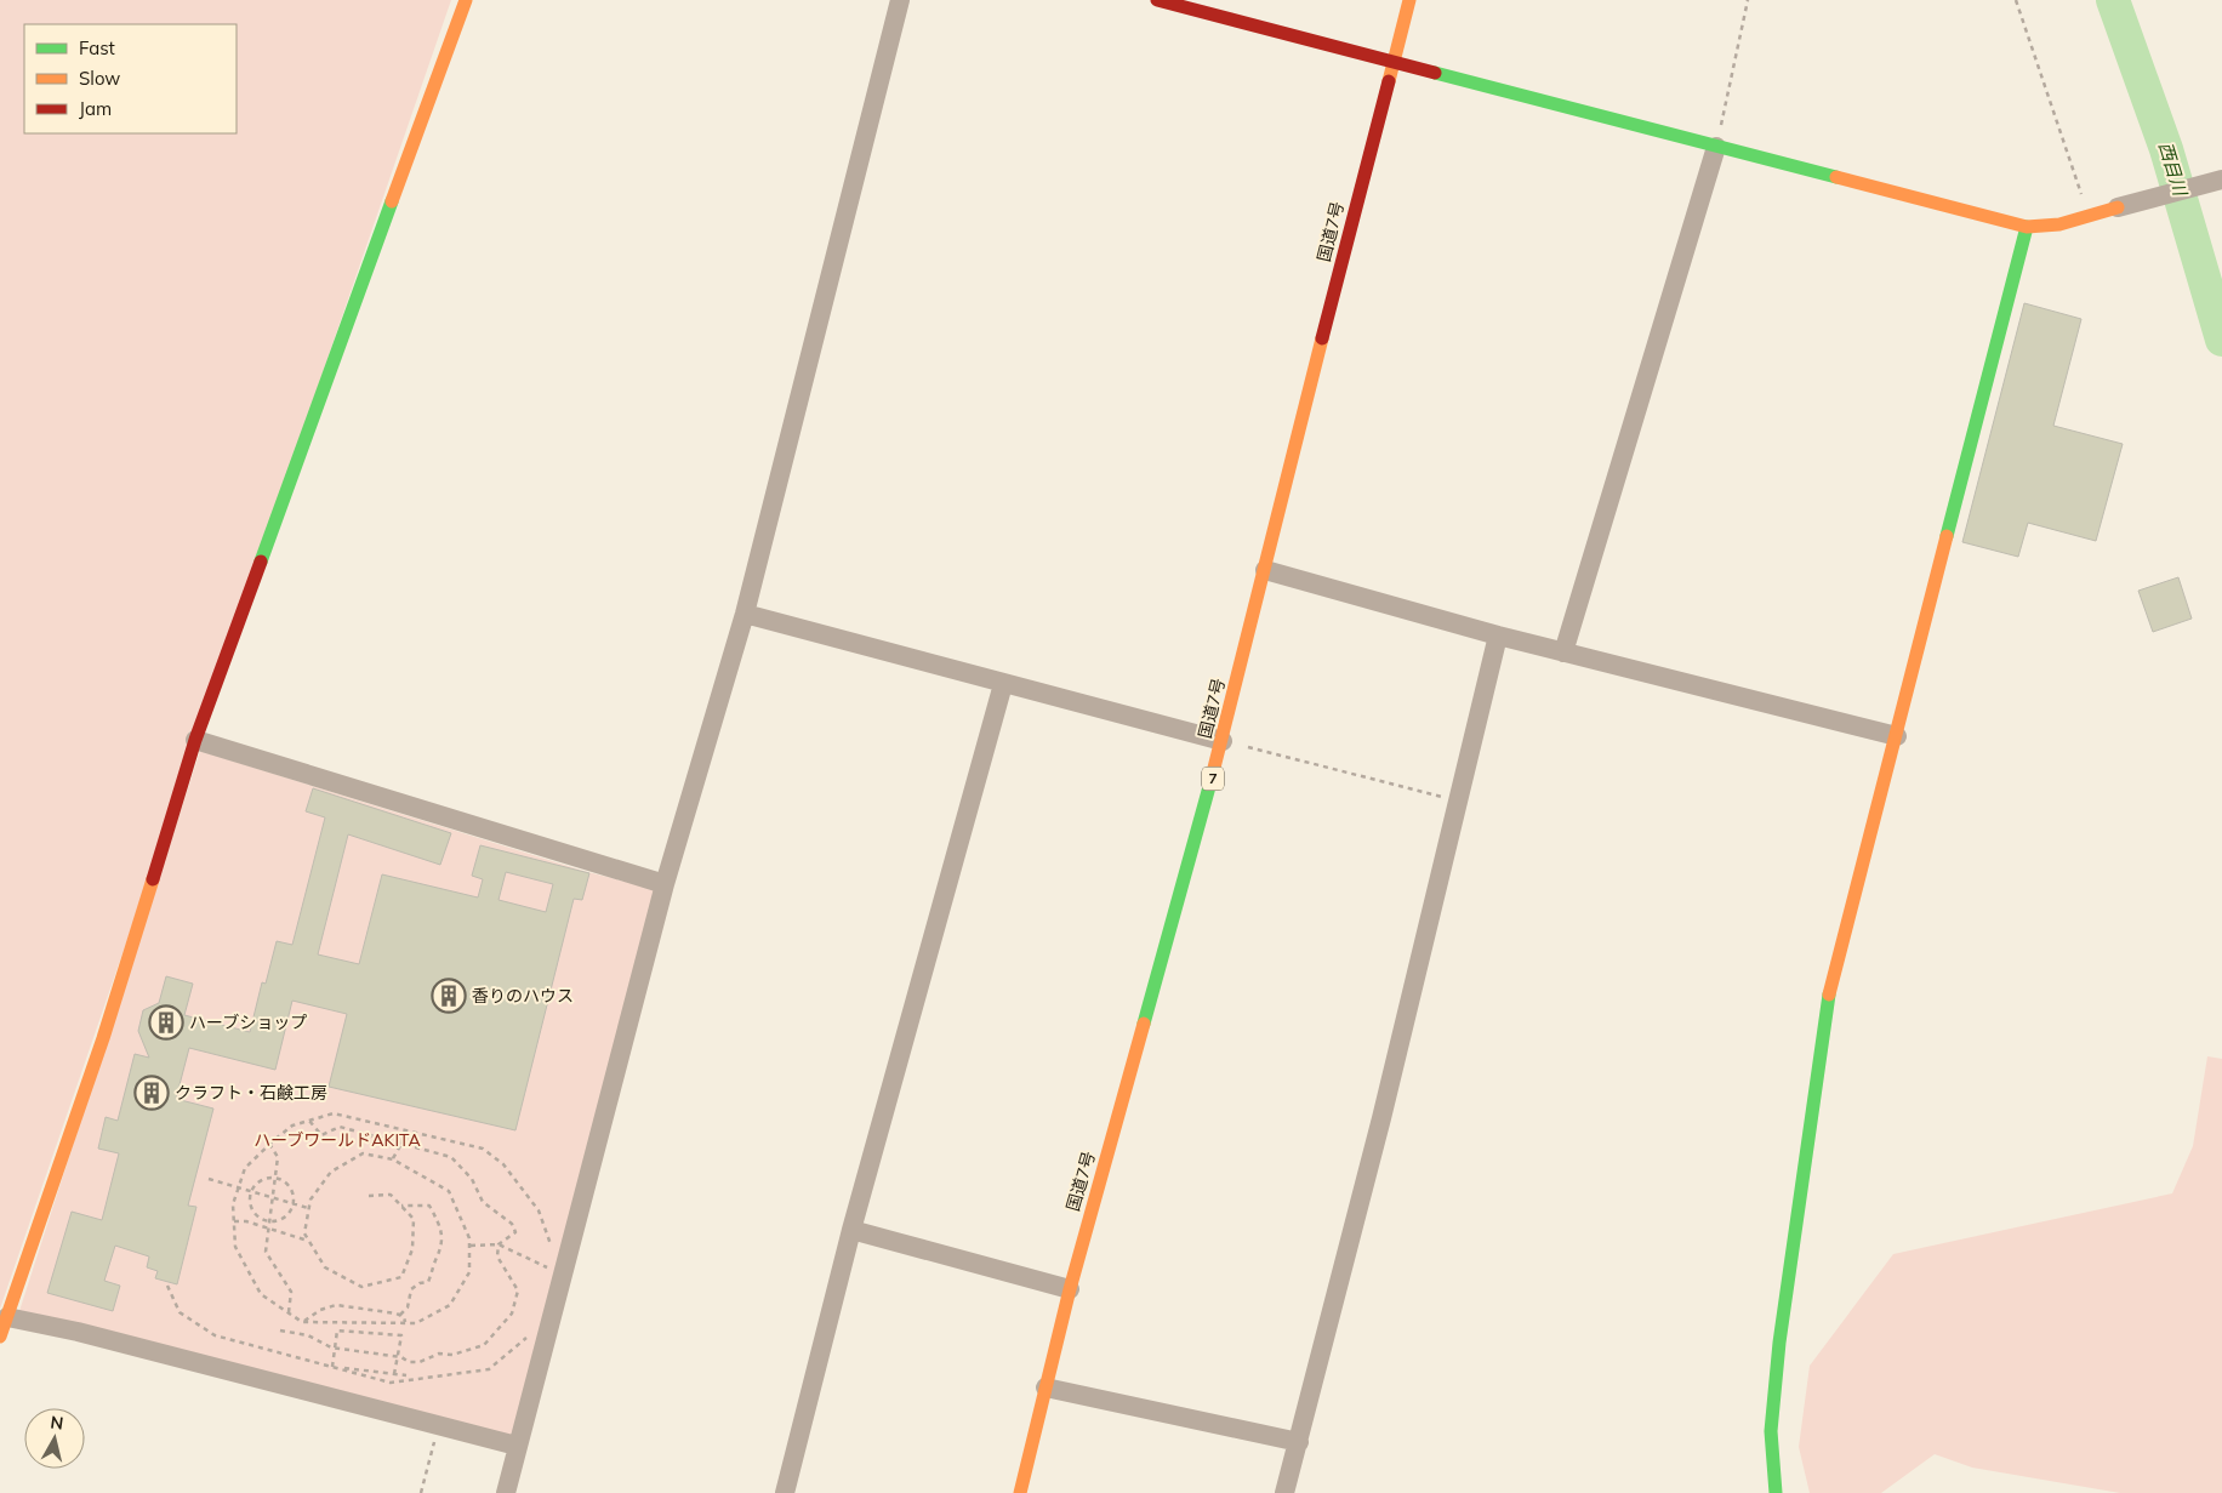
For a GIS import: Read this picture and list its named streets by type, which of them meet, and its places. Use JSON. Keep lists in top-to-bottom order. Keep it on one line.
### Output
{"streets":{"main road":["国道7号","7"]},"water":["西目川"],"parks":["ハーブワールドAKITA"],"places":{"building":["香りのハウス","ハーブショップ","クラフト・石鹸工房"]},"legend":["Fast","Slow","Jam"],"north":"top"}
